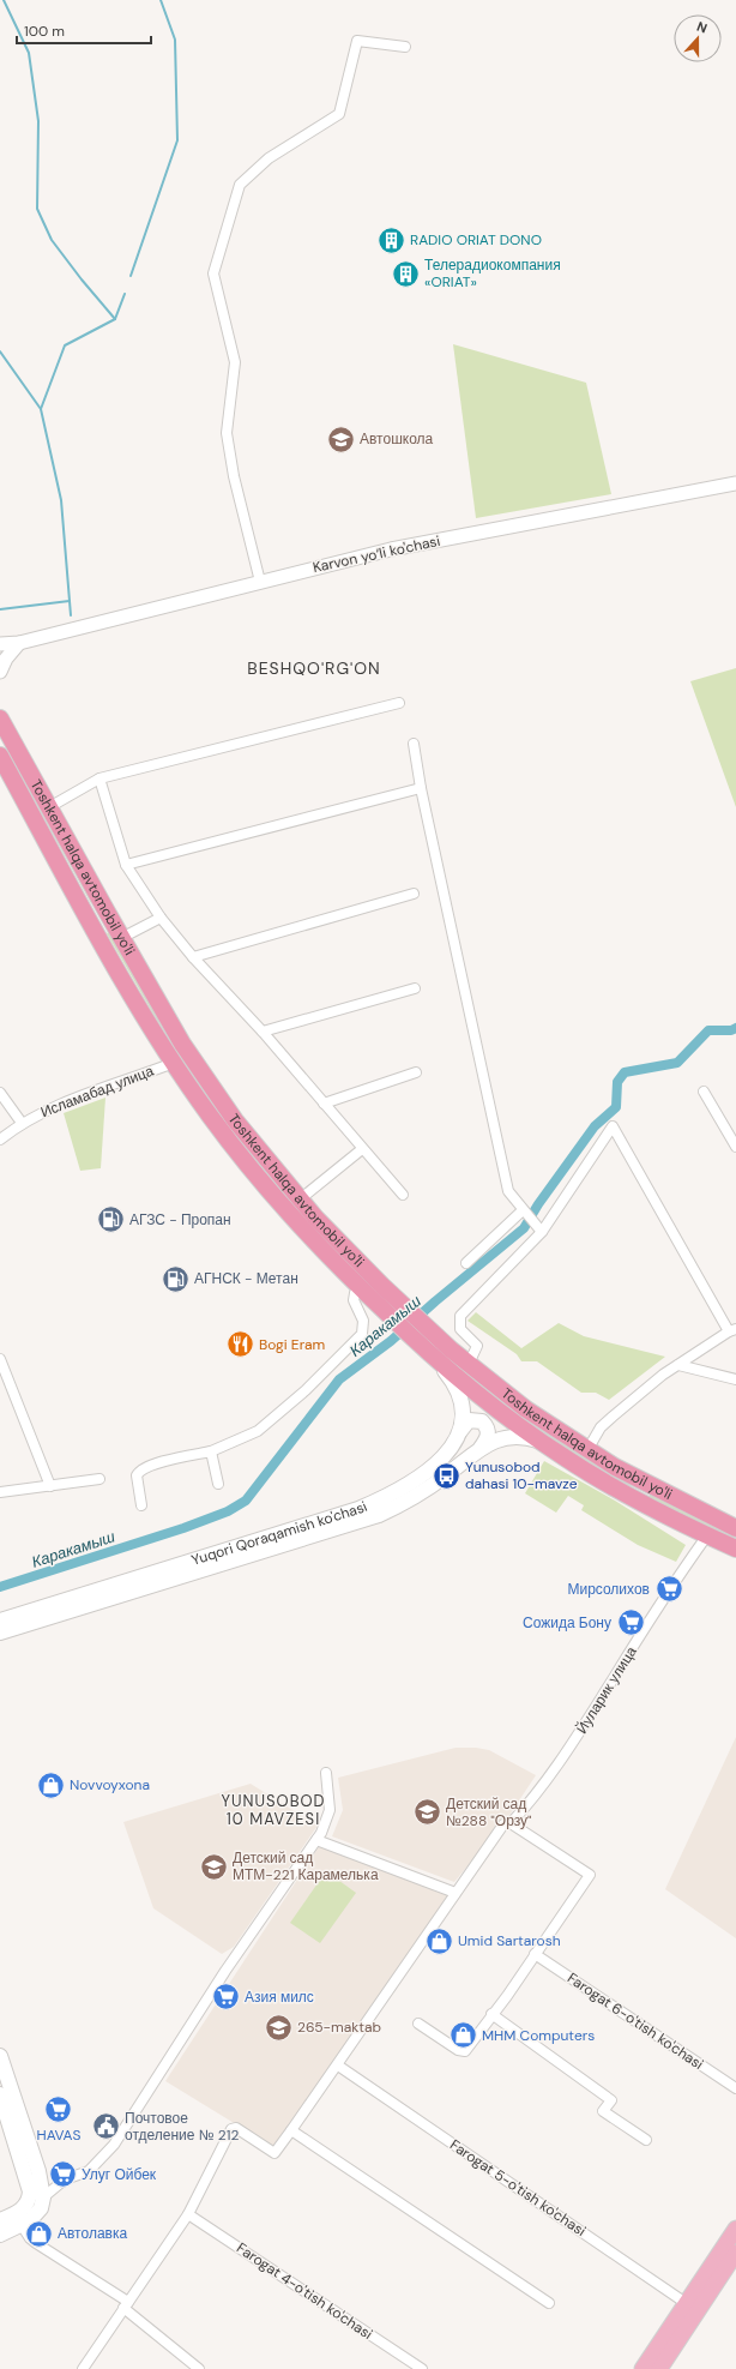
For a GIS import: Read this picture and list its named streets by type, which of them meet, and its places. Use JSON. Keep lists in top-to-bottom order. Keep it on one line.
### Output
{"streets":{"highway":["Toshkent halqa avtomobil yo'li"],"main road":["Yuqori Qoraqamish ko'chasi"],"street":["Karvon yo‘li ko'chasi","Исламабад улица","Йуларик улица","Farogat 6-o'tish ko'chasi","Farogat 5-o'tish ko'chasi","Farogat 4-o'tish ko'chasi"]},"crossings":[["Toshkent halqa avtomobil yo'li","Исламабад улица"],["Toshkent halqa avtomobil yo'li","Yuqori Qoraqamish ko'chasi"],["Toshkent halqa avtomobil yo'li","Йуларик улица"]],"districts":["BESHQO'RG'ON","YUNUSOBOD 10 MAVZESI"],"water":["Каракамыш"],"places":{"building":["RADIO ORIAT DONO","Телерадиокомпания «ORIAT»"],"school or university":["Автошкола","Детский сад №288 \"Орзу\"","Детский сад МТМ-221 Карамелька","265-maktab"],"fuel station":["АГЗС - Пропан","АГНСК - Метан"],"restaurant":["Bogi Eram"],"bus stop":["Yunusobod dahasi 10-mavze"],"supermarket":["Мирсолихов","Сожида Бону","Азия милс","HAVAS","Улуг Ойбек"],"shop":["Novvoyxona","Umid Sartarosh","MHM Computers","Автолавка"],"public building":["Почтовое отделение № 212"]},"scale_bar":"100 m","north":"top"}
